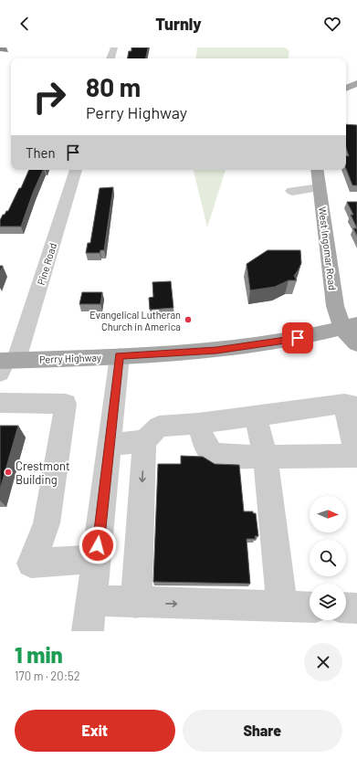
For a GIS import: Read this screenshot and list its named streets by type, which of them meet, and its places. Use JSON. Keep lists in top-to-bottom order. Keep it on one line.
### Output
{"streets":{"main road":["West Ingomar Road","Perry Highway"],"street":["Pine Road"]},"crossings":[["West Ingomar Road","Perry Highway"],["Pine Road","Perry Highway"]],"places":["Evangelical Lutheran Church in America","Crestmont Building"],"north":"right","page":{"header":"Turnly","turn":["80 m","Perry Highway"],"then":"Then","heading":["1 min","170 m · 20:52"],"buttons":["Exit","Share"]}}
